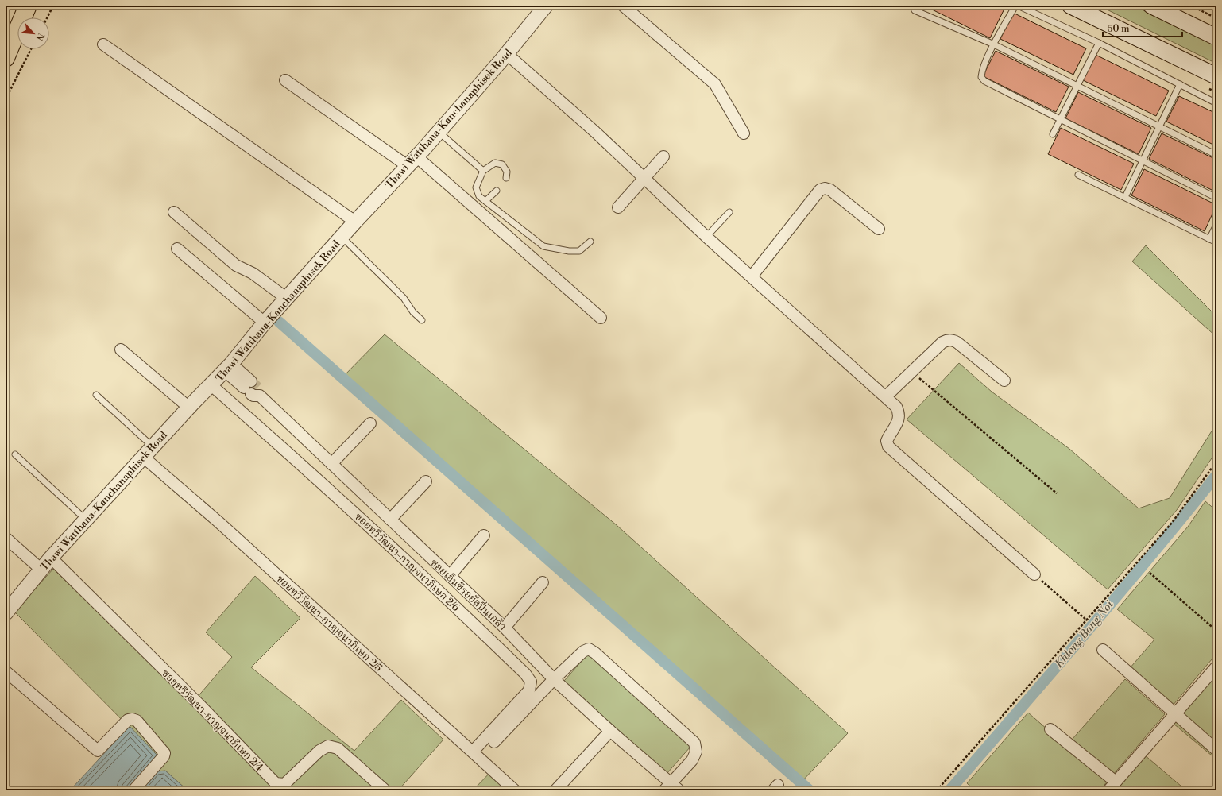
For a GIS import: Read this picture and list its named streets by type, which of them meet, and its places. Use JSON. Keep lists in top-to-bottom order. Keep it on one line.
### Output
{"streets":{"street":["Thawi Watthana-Kanchanaphisek Road","ซอยทวีวัฒนา-กาญจนาภิเษก 2/6","ซอยเอ็นซีรอยัลปิ่นเกล้า","ซอยทวีวัฒนา-กาญจนาภิเษก 2/5","ซอยทวีวัฒนา-กาญจนาภิเษก 2/4"]},"crossings":[["Thawi Watthana-Kanchanaphisek Road","ซอยทวีวัฒนา-กาญจนาภิเษก 2/6"],["Thawi Watthana-Kanchanaphisek Road","ซอยเอ็นซีรอยัลปิ่นเกล้า"],["Thawi Watthana-Kanchanaphisek Road","ซอยทวีวัฒนา-กาญจนาภิเษก 2/5"],["Thawi Watthana-Kanchanaphisek Road","ซอยทวีวัฒนา-กาญจนาภิเษก 2/4"],["ซอยทวีวัฒนา-กาญจนาภิเษก 2/6","ซอยทวีวัฒนา-กาญจนาภิเษก 2/5"]],"water":["Khlong Bang Noi"],"scale_bar":"50 m","north":"bottom right"}
